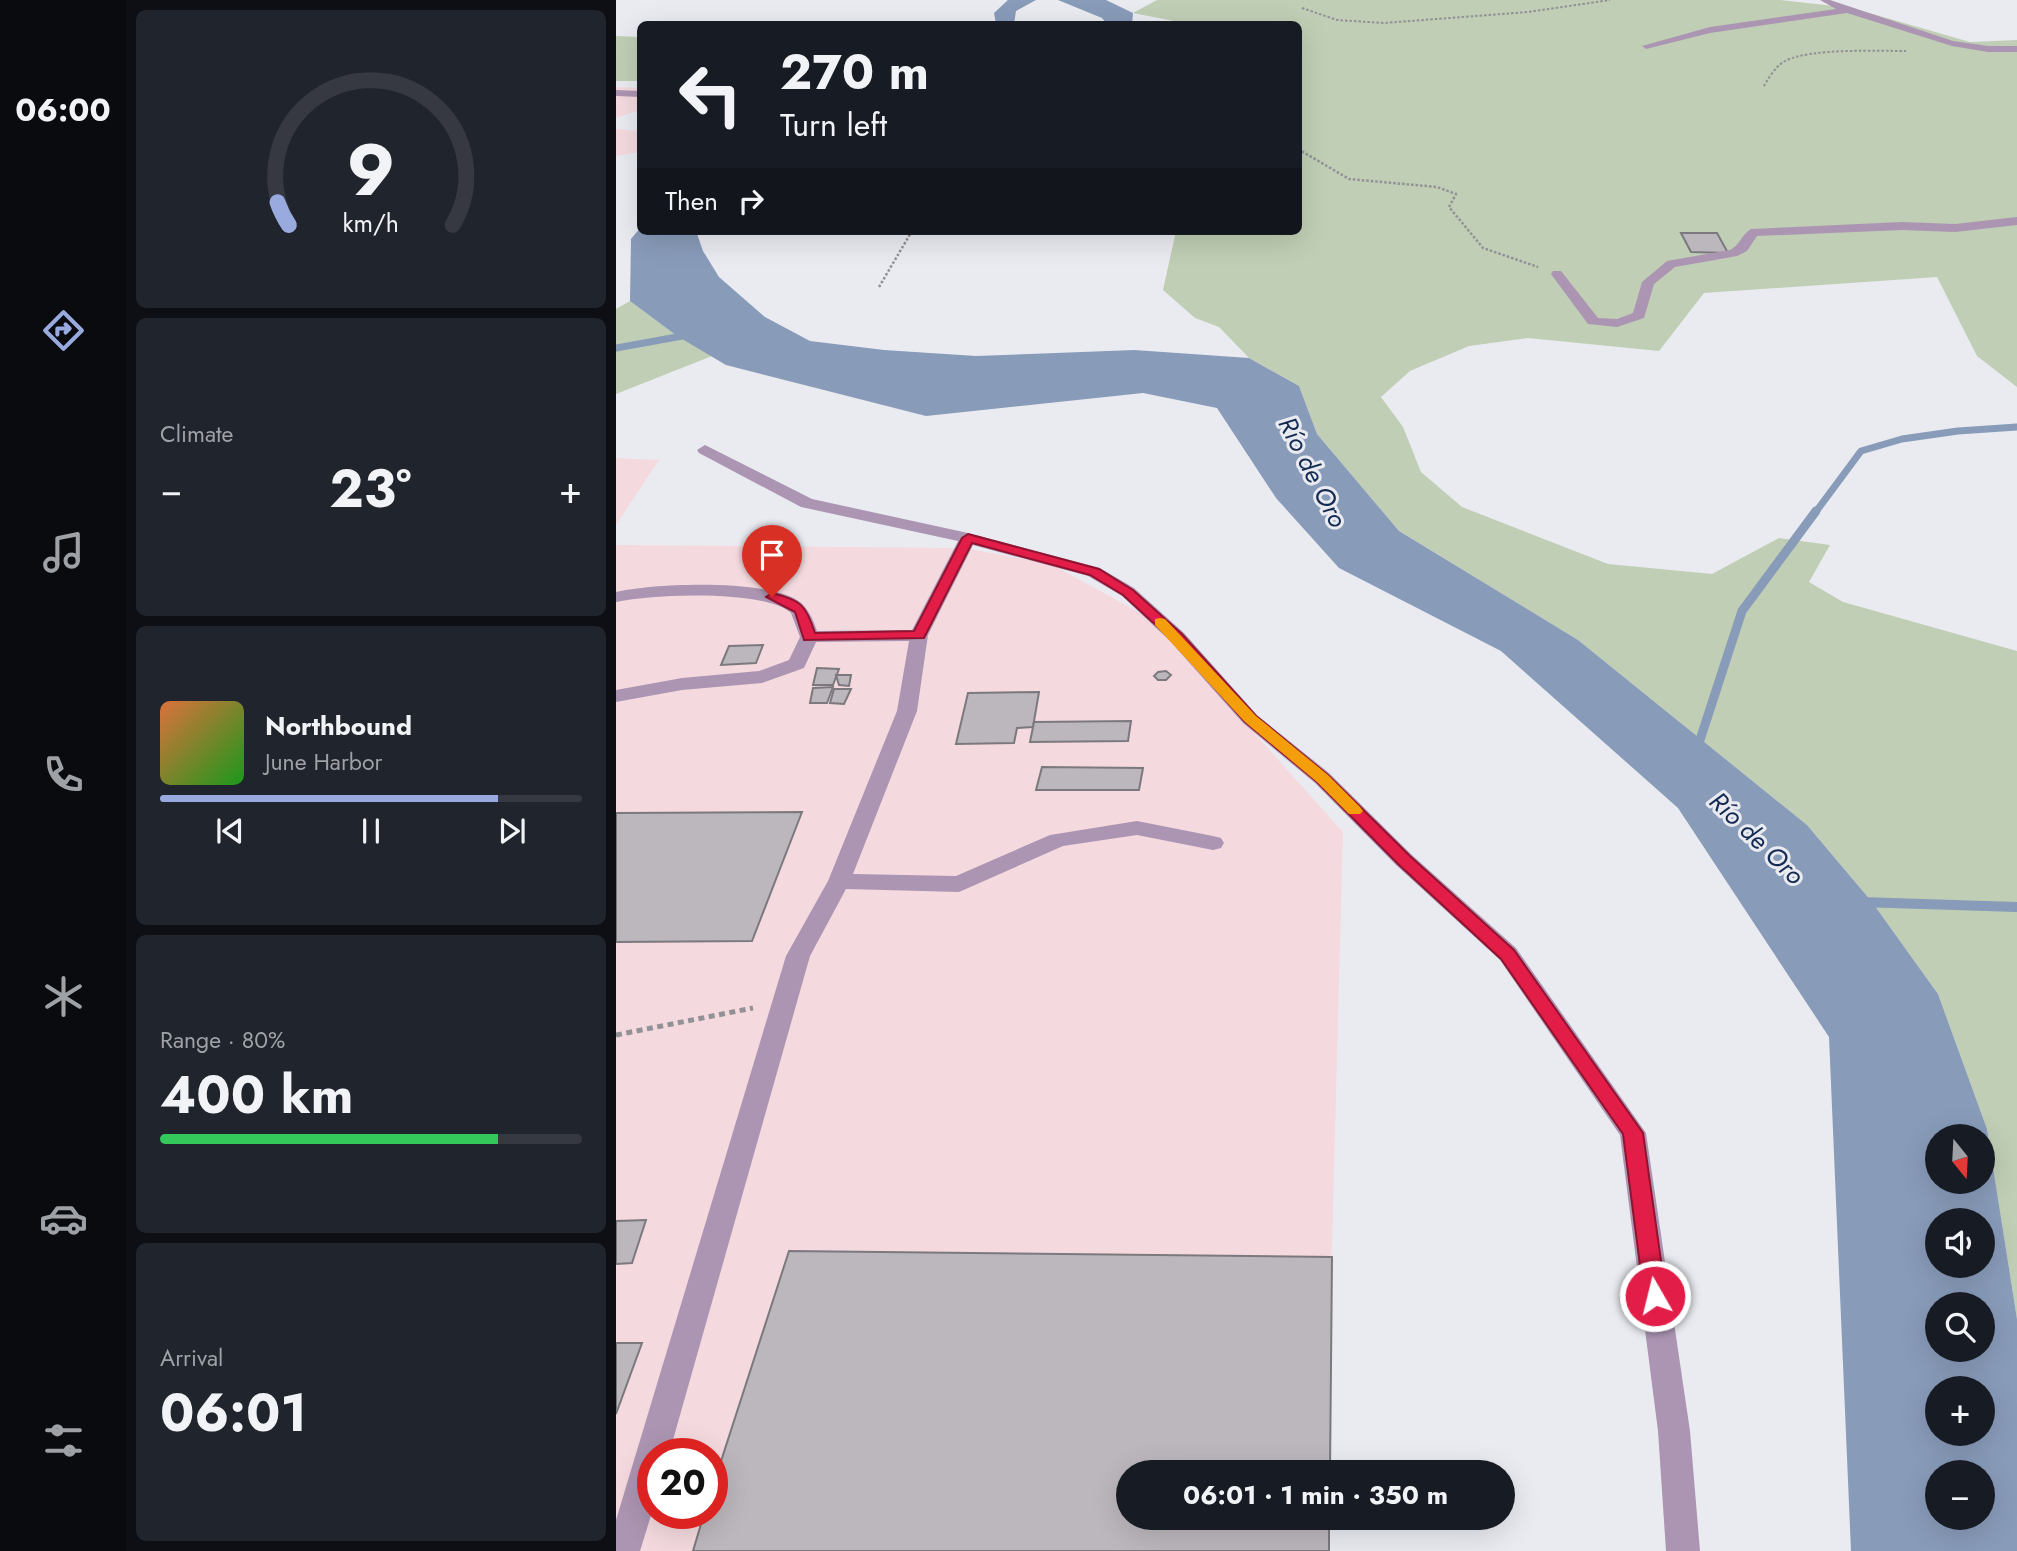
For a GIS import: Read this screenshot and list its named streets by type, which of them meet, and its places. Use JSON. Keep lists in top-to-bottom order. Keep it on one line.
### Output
{"water":["Río de Oro"],"north":"bottom","page":{"tabs":"06:00","turn":["270 m","Turn left"],"then":"Then","tile":["Climate",["Range · 80%","400 km"],["Arrival","06:01"]],"heat":["−","23°","+"],"song":["Northbound","June Harbor"],"map_buttons":["+","−"],"limit":"20","trip":"06:01 · 1 min · 350 m","gauge":["9","km/h"]}}
